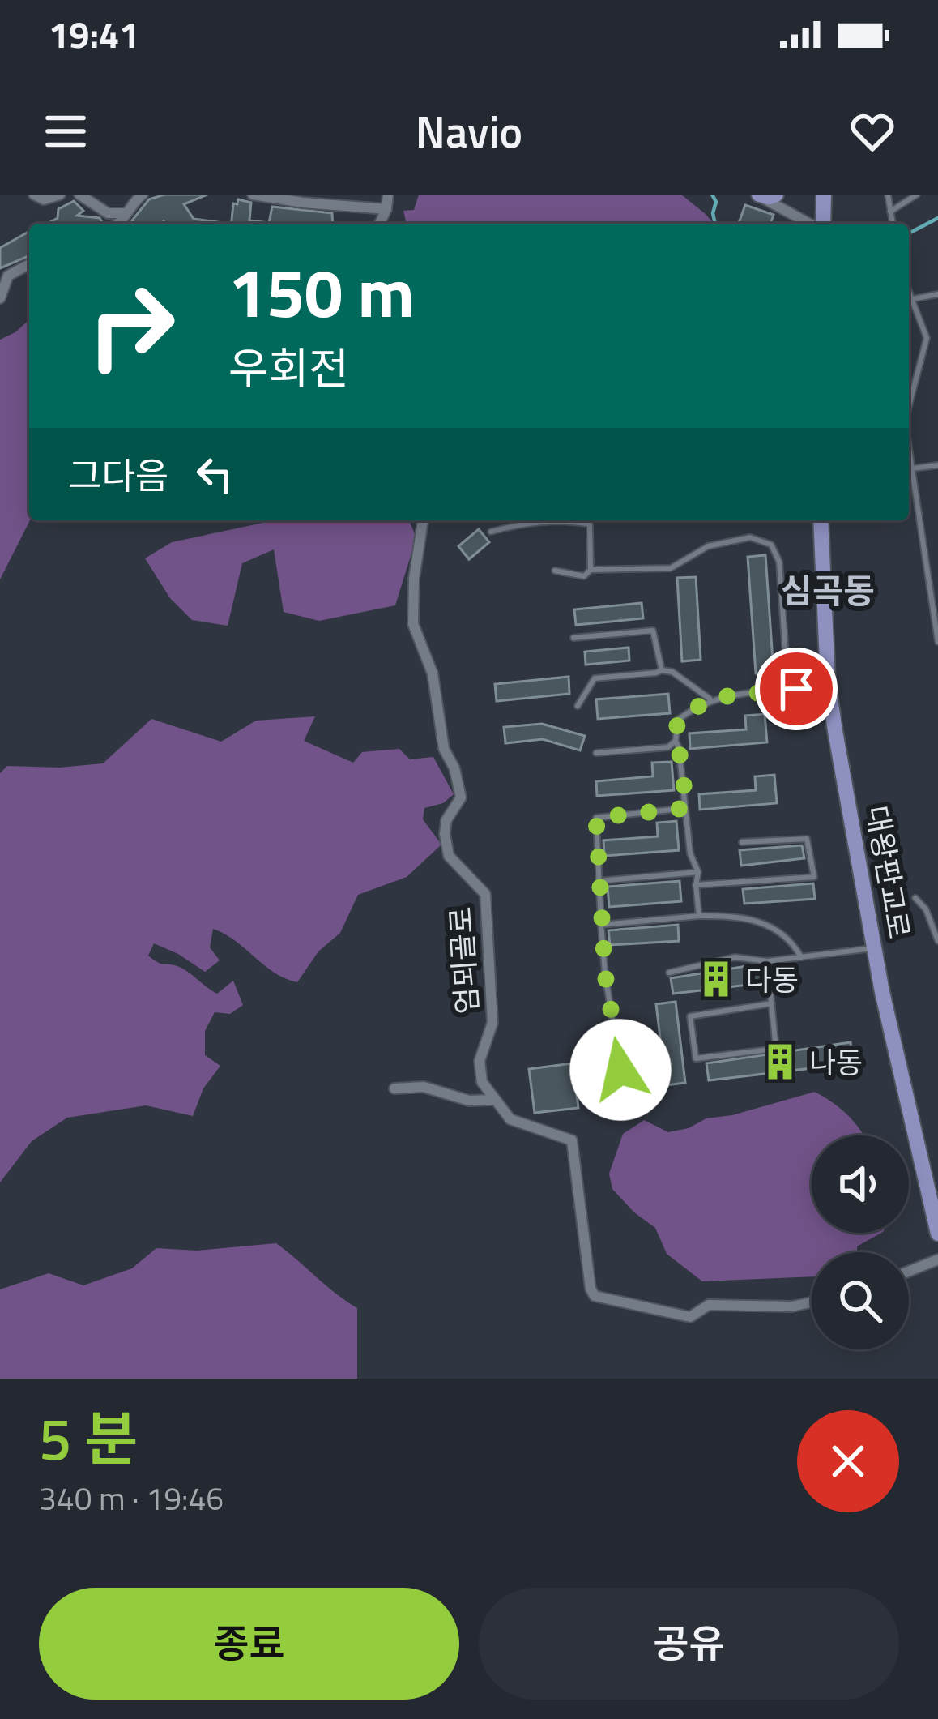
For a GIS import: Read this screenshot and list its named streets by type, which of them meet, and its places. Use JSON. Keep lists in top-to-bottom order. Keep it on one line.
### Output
{"streets":{"main road":["대왕판교로"],"street":["엄뫼골로"]},"districts":["심곡동"],"places":{"building":["다동","나동"]},"page":{"status":"19:41","header":"Navio","turn":["150 m","우회전"],"then":"그다음","heading":["5 분","340 m · 19:46"],"buttons":["종료","공유"]}}
